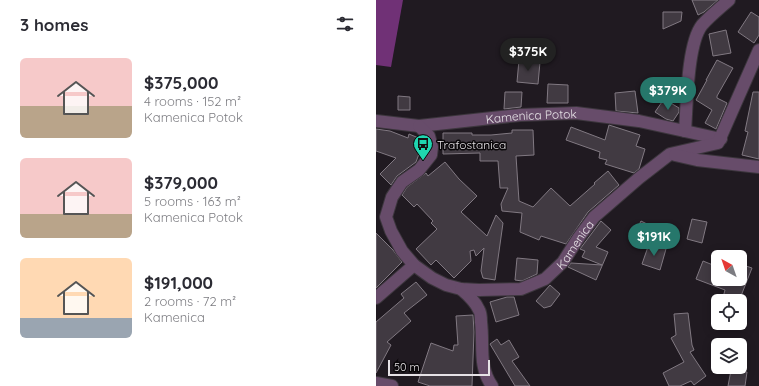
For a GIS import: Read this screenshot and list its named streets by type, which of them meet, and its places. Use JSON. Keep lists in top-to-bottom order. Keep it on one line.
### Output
{"streets":{"street":["Kamenica Potok","Kamenica"]},"crossings":[["Kamenica Potok","Kamenica"]],"places":{"bus stop":["Trafostanica"]},"scale_bar":"50 m","north":"top left","page":{"heading":"3 homes","price":["$375K","$379K","$191K"],"list":[{"name":"$375,000","note":"4 rooms · 152 m² · Kamenica Potok"},{"name":"$379,000","note":"5 rooms · 163 m² · Kamenica Potok"},{"name":"$191,000","note":"2 rooms · 72 m² · Kamenica"}],"scale":"50 m"}}
